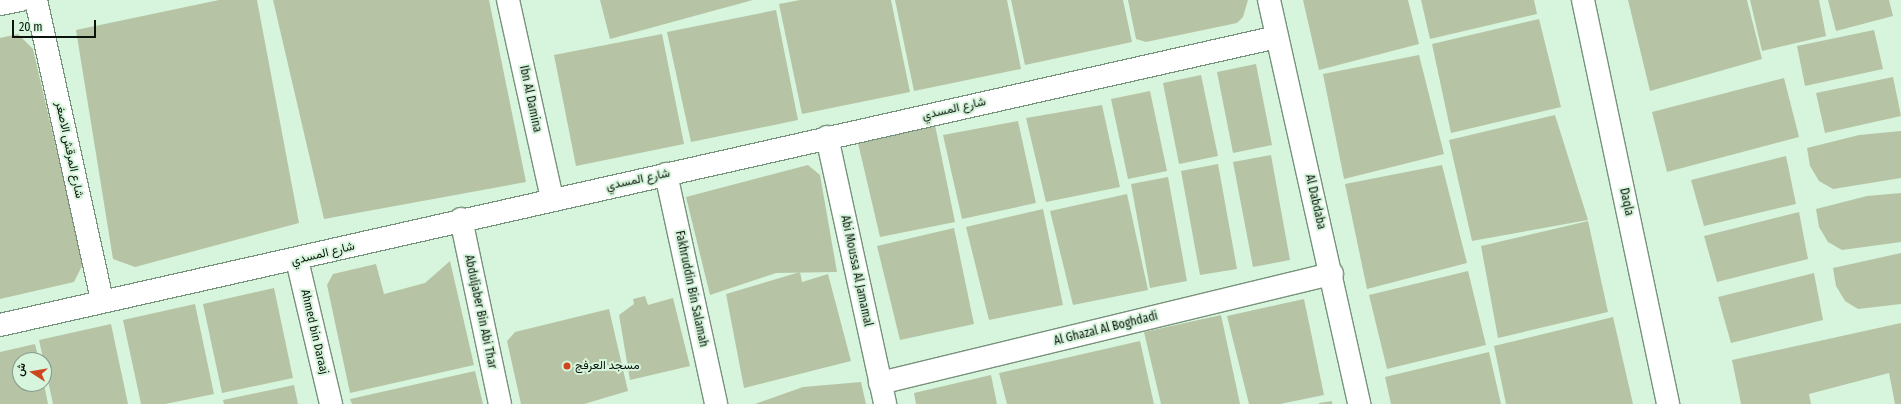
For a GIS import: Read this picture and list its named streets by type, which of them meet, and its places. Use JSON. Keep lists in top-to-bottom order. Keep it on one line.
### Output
{"streets":{"street":["Ibn Al Damina","شارع المسدي","شارع المرقش الاصغر","Al Dabdaba","Daqla","Abi Moussa Al Jamamal","Fakhruddin Bin Salamah","Abduljaber Bin Abi Thar","Al Ghazal Al Boghdadi","Ahmed bin Daraaj"]},"crossings":[["Ibn Al Damina","شارع المسدي"],["شارع المسدي","شارع المرقش الاصغر"],["شارع المسدي","Al Dabdaba"],["شارع المسدي","Abi Moussa Al Jamamal"],["شارع المسدي","Fakhruddin Bin Salamah"],["شارع المسدي","Abduljaber Bin Abi Thar"],["شارع المسدي","Ahmed bin Daraaj"],["Al Dabdaba","Al Ghazal Al Boghdadi"],["Abi Moussa Al Jamamal","Al Ghazal Al Boghdadi"]],"places":["مسجد العرفج"],"scale_bar":"20 m","north":"left"}
